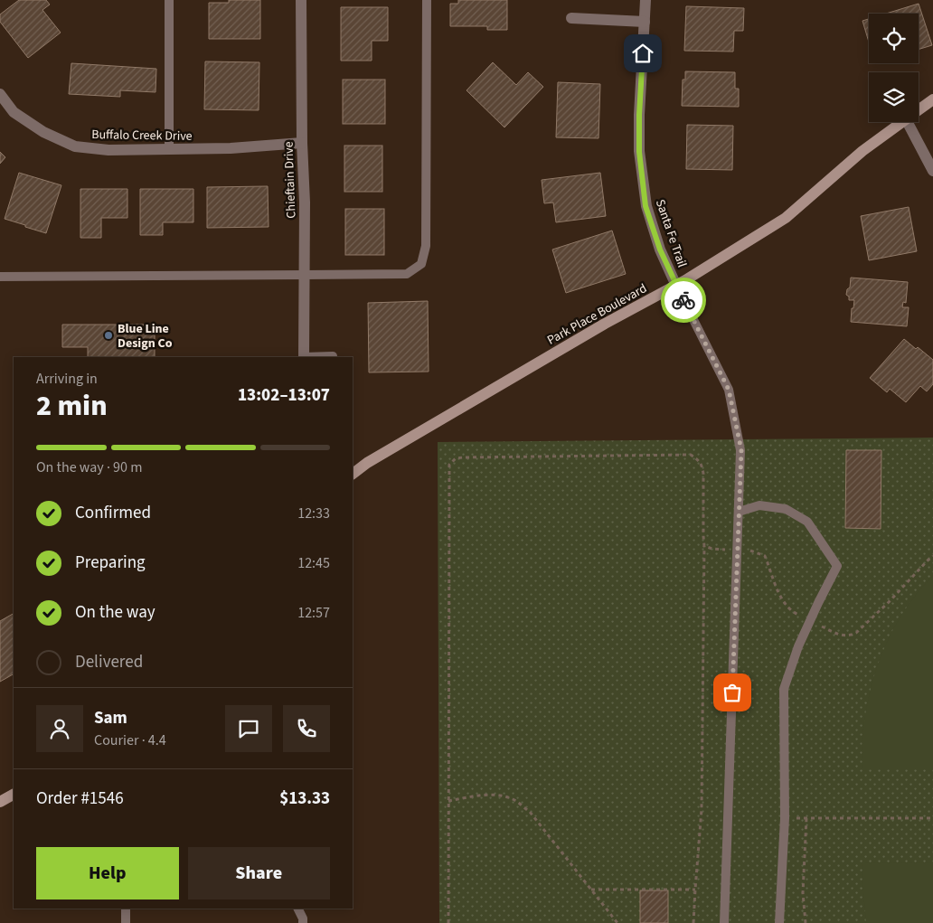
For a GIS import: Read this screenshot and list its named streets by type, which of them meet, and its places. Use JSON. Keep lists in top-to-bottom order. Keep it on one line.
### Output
{"streets":{"street":["Buffalo Creek Drive","Chieftain Drive","Santa Fe Trail","Park Place Boulevard"]},"crossings":[["Buffalo Creek Drive","Chieftain Drive"],["Santa Fe Trail","Park Place Boulevard"]],"places":["Blue Line Design Co"],"page":{"heading":["2 min","Arriving in","13:02–13:07"],"panel":["Sam","Courier · 4.4","Order #1546","$13.33"],"bar":"On the way · 90 m","list":[["Confirmed","12:33"],["Preparing","12:45"],["On the way","12:57"],"Delivered"],"buttons":["Help","Share"]}}
